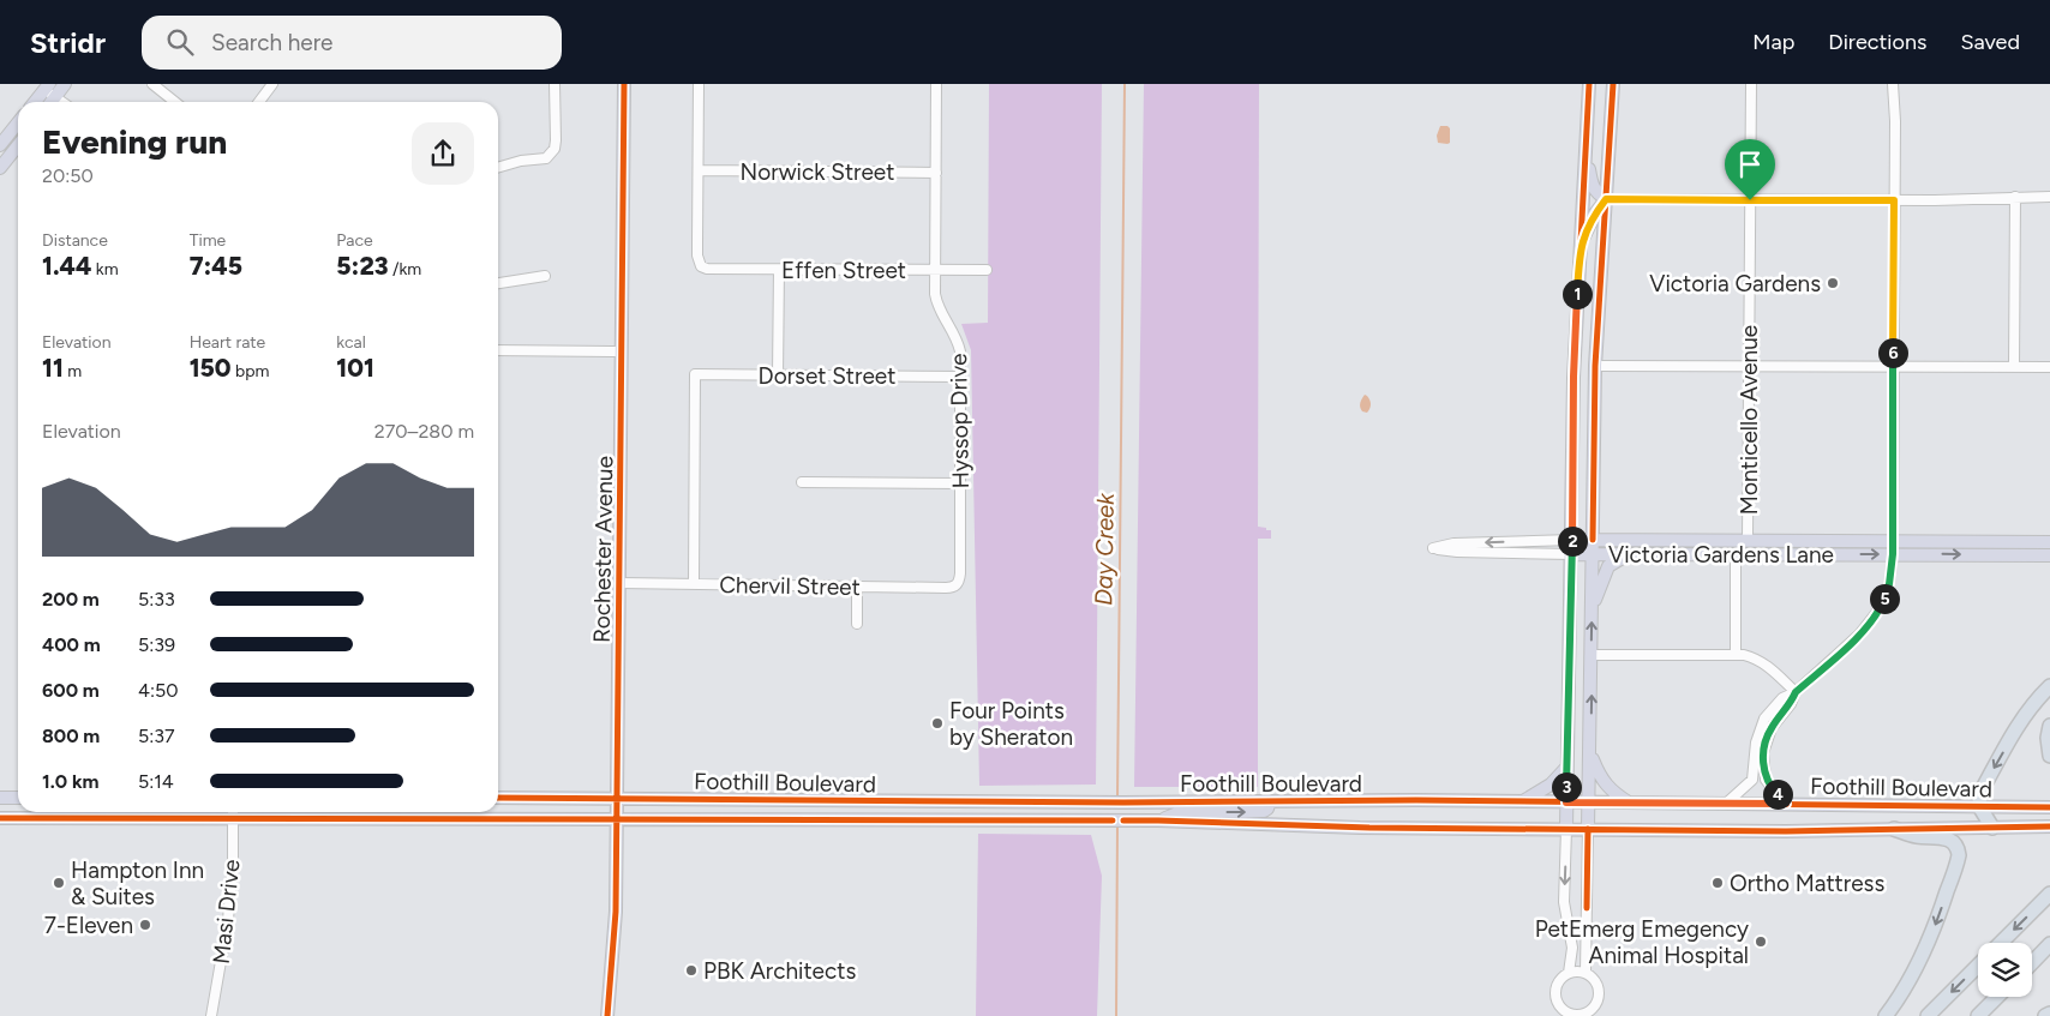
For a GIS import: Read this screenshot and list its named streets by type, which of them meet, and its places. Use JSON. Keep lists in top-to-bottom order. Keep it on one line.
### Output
{"streets":{"main road":["Rochester Avenue","Victoria Gardens Lane","Foothill Boulevard"],"street":["Norwick Street","Effen Street","Dorset Street","Monticello Avenue","Hyssop Drive","Chervil Street","Masi Drive"]},"crossings":[["Norwick Street","Effen Street"],["Norwick Street","Hyssop Drive"],["Effen Street","Hyssop Drive"],["Dorset Street","Hyssop Drive"],["Dorset Street","Chervil Street"],["Monticello Avenue","Victoria Gardens Lane"],["Hyssop Drive","Chervil Street"],["Rochester Avenue","Chervil Street"],["Rochester Avenue","Foothill Boulevard"],["Foothill Boulevard","Masi Drive"]],"water":["Day Creek"],"places":["Victoria Gardens","Four Points by Sheraton","Hampton Inn & Suites","Ortho Mattress","7-Eleven","PetEmerg Emegency Animal Hospital","PBK Architects"],"page":{"header":"Stridr","search":"Search here","nav":["Map","Directions","Saved"],"heading":["Evening run","20:50"],"stats":[["Distance","1.44 km"],["Time","7:45"],["Pace","5:23 /km"],["Elevation","11 m"],["Heart rate","150 bpm"],["kcal","101"]],"pins":["1","6","2","5","3","4"],"chart":["Elevation","270–280 m"],"list":[{"name":"200 m","note":"5:33"},{"name":"400 m","note":"5:39"},{"name":"600 m","note":"4:50"},{"name":"800 m","note":"5:37"},{"name":"1.0 km","note":"5:14"}]}}
